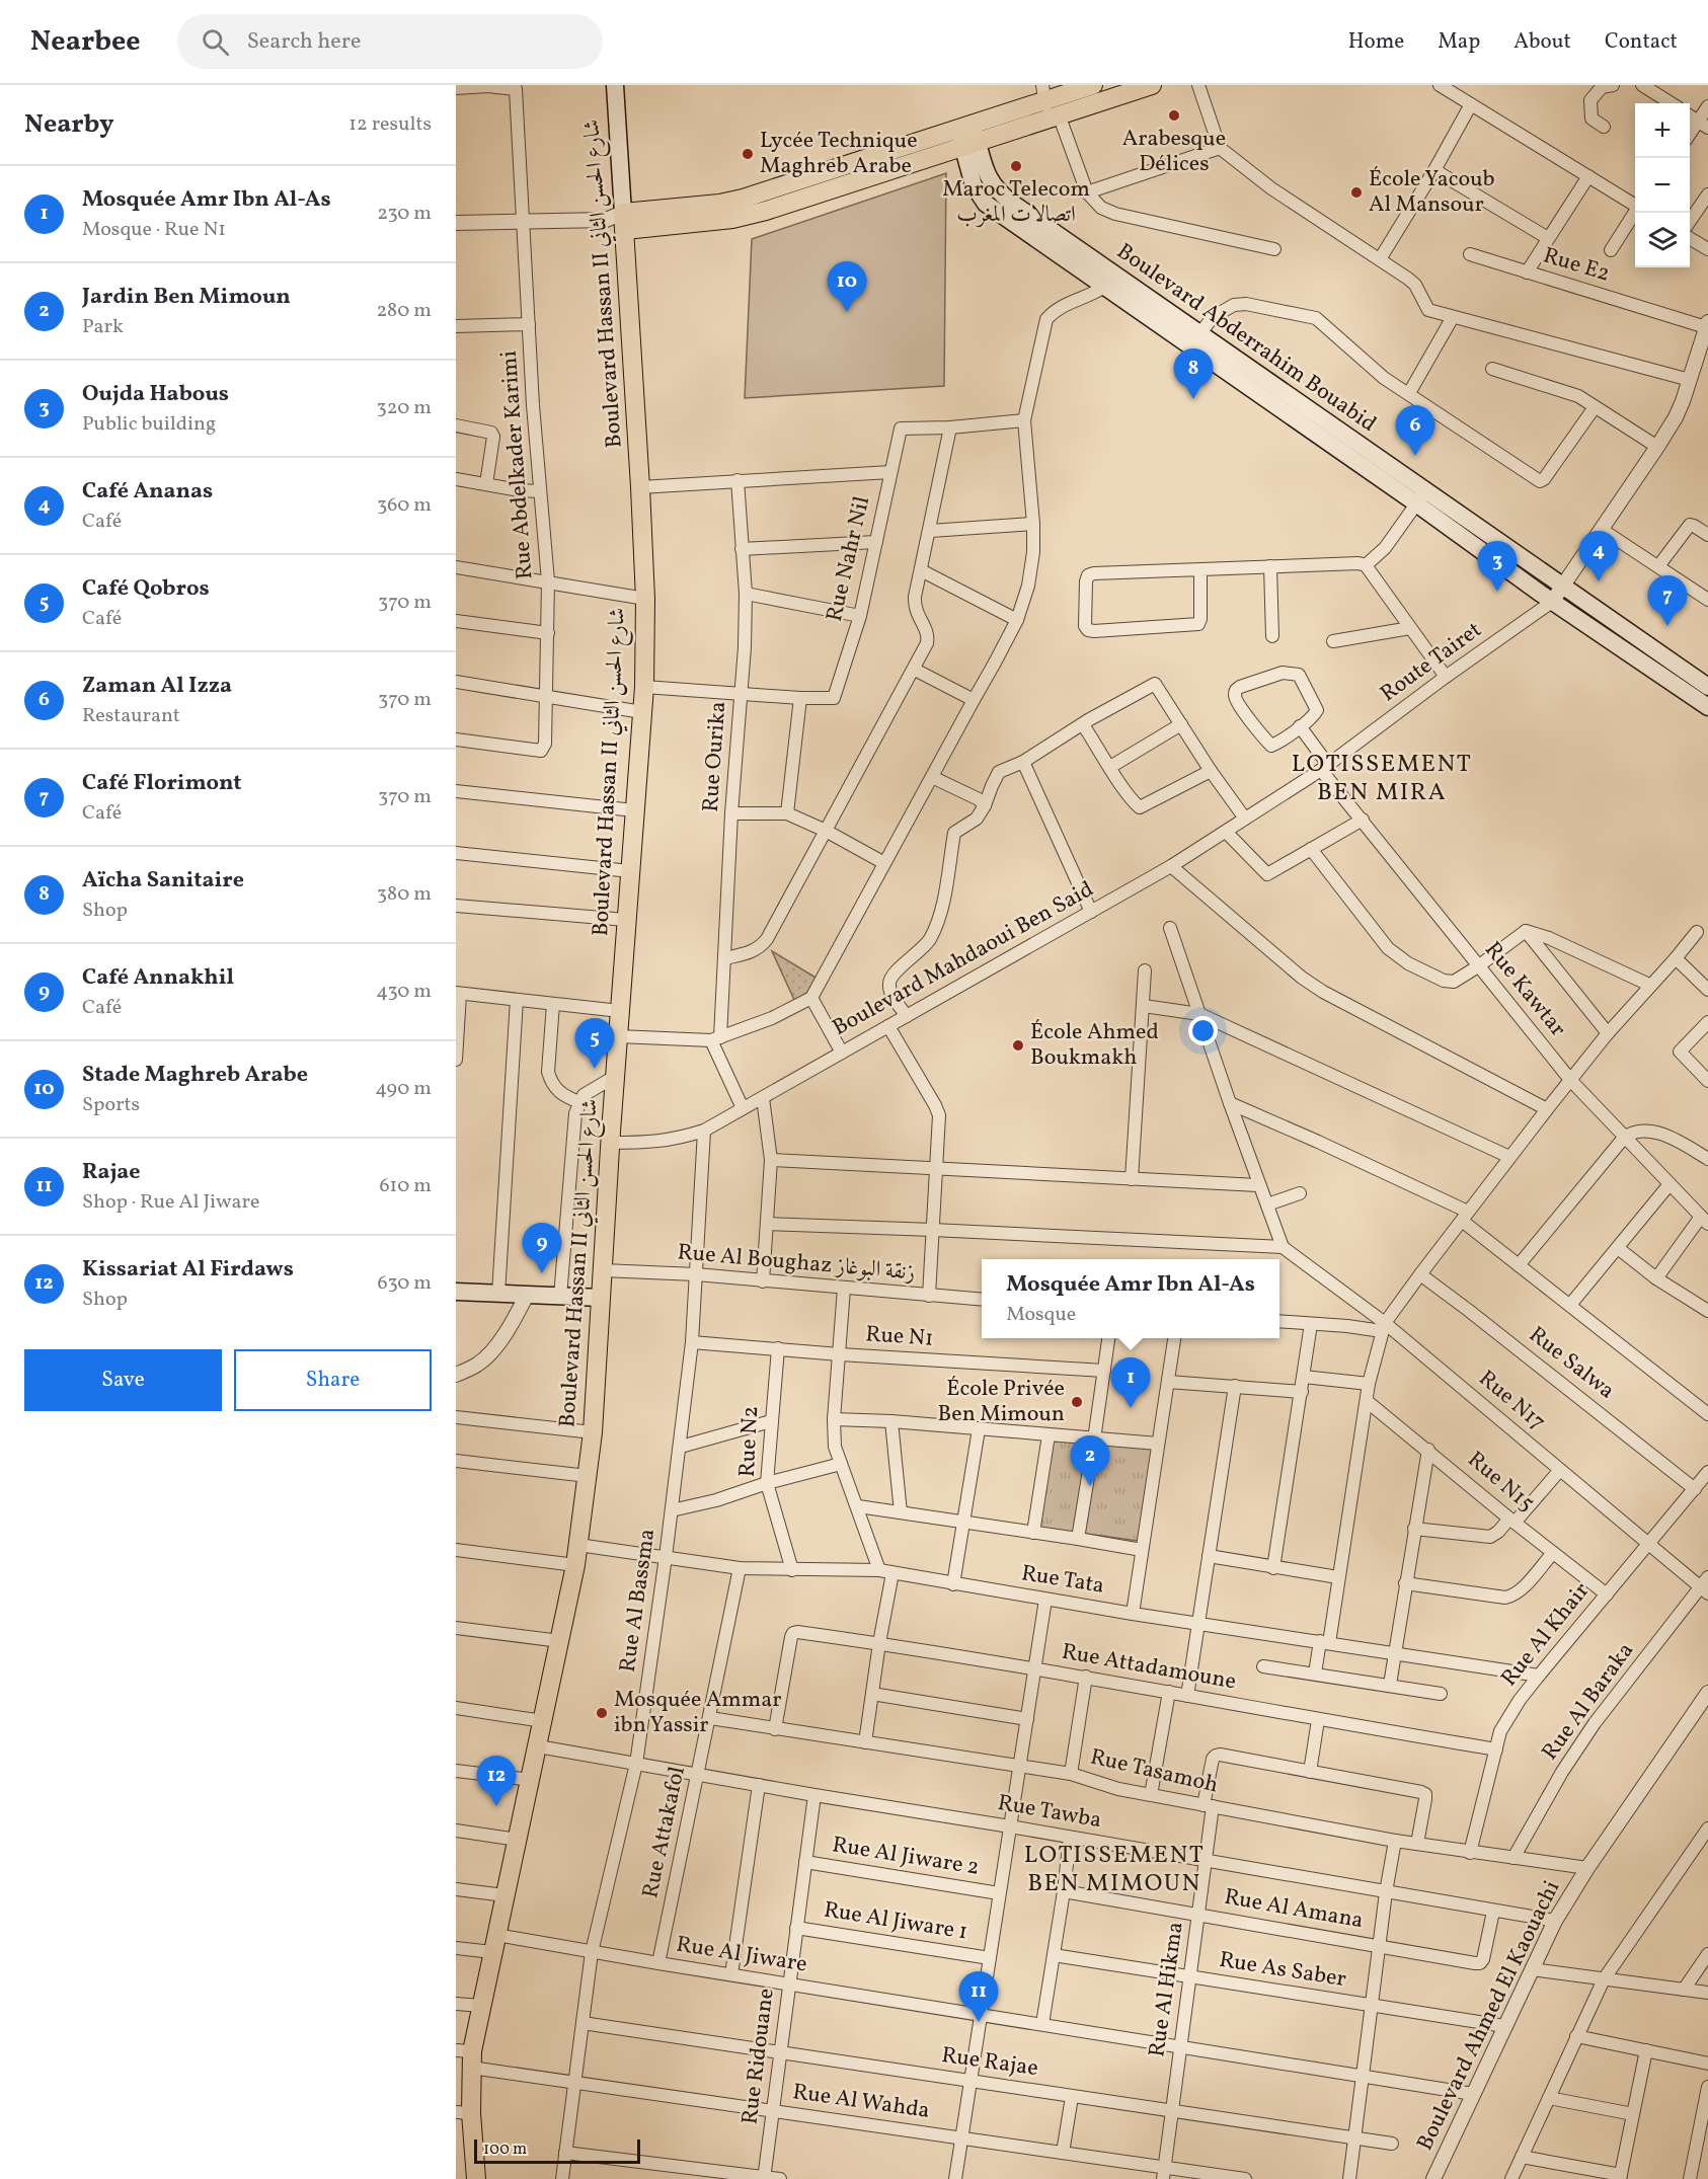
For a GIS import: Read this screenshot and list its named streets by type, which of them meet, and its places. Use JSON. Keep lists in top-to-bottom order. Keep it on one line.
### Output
{"streets":{"main road":["Boulevard Hassan II شارع الحسن الثاني","Boulevard Abderrahim Bouabid"],"street":["Rue E2","Rue Abdelkader Karimi","Rue Nahr Nil","Route Tairet","Rue Ourika","Boulevard Mahdaoui Ben Said","Rue Kawtar","Rue Al Boughaz زنقة البوغاز","Rue N1","Rue Salwa","Rue N17","Rue N2","Rue N15","Rue Tata","Rue Al Bassma","Rue Al Khair","Rue Attadamoune","Rue Al Baraka","Rue Tasamoh","Rue Tawba","Rue Attakafol","Rue Al Jiware 2","Rue Al Amana","Rue Al Jiware 1","Rue Al Jiware","Rue As Saber","Rue Al Hikma","Boulevard Ahmed El Kaouachi","Rue Ridouane","Rue Rajae","Rue Al Wahda"]},"crossings":[["Rue E2","Route Tairet"],["Boulevard Hassan II شارع الحسن الثاني","Boulevard Mahdaoui Ben Said"],["Boulevard Hassan II شارع الحسن الثاني","Rue Al Boughaz زنقة البوغاز"],["Boulevard Hassan II شارع الحسن الثاني","Rue Tata"],["Boulevard Hassan II شارع الحسن الثاني","Rue Tawba"],["Boulevard Hassan II شارع الحسن الثاني","Rue Al Jiware"],["Boulevard Hassan II شارع الحسن الثاني","Rue Al Wahda"],["Boulevard Abderrahim Bouabid","Route Tairet"],["Route Tairet","Boulevard Mahdaoui Ben Said"],["Route Tairet","Rue Kawtar"],["Rue Ourika","Boulevard Mahdaoui Ben Said"],["Boulevard Mahdaoui Ben Said","Rue Kawtar"],["Boulevard Mahdaoui Ben Said","Rue Al Bassma"],["Rue Al Boughaz زنقة البوغاز","Rue Al Bassma"],["Rue N1","Rue N2"],["Rue N1","Rue Al Bassma"],["Rue Salwa","Rue Al Khair"],["Rue N17","Rue Al Khair"],["Rue N17","Rue Al Baraka"],["Rue N2","Rue Tata"],["Rue N15","Rue Al Khair"],["Rue Tata","Rue Al Bassma"],["Rue Tata","Rue Al Khair"],["Rue Tata","Rue Attakafol"],["Rue Al Bassma","Rue Tawba"],["Rue Al Bassma","Rue Al Jiware"],["Rue Al Bassma","Rue Rajae"],["Rue Al Bassma","Rue Al Wahda"],["Rue Al Khair","Rue Attadamoune"],["Rue Al Khair","Rue Tasamoh"],["Rue Attadamoune","Rue Tasamoh"],["Rue Al Baraka","Rue Tasamoh"],["Rue Tasamoh","Rue Attakafol"],["Rue Tasamoh","Rue Al Hikma"],["Rue Tasamoh","Boulevard Ahmed El Kaouachi"],["Rue Tawba","Rue Attakafol"],["Rue Tawba","Rue Al Amana"],["Rue Tawba","Rue Al Hikma"],["Rue Tawba","Boulevard Ahmed El Kaouachi"],["Rue Tawba","Rue Ridouane"],["Rue Attakafol","Rue Al Jiware"],["Rue Al Jiware 2","Rue Ridouane"],["Rue Al Amana","Rue Al Hikma"],["Rue Al Jiware 1","Rue Ridouane"],["Rue Al Jiware","Rue Al Hikma"],["Rue Al Jiware","Boulevard Ahmed El Kaouachi"],["Rue Al Jiware","Rue Ridouane"],["Rue As Saber","Rue Al Hikma"],["Rue As Saber","Boulevard Ahmed El Kaouachi"],["Rue Al Hikma","Rue Rajae"],["Rue Al Hikma","Rue Al Wahda"],["Rue Ridouane","Rue Rajae"],["Rue Ridouane","Rue Al Wahda"]],"districts":["LOTISSEMENT BEN MIRA","LOTISSEMENT BEN MIMOUN"],"places":["Arabesque Délices","Lycée Technique Maghreb Arabe","Maroc Telecom اتصالات المغرب","École Yacoub Al Mansour","École Ahmed Boukmakh","École Privée Ben Mimoun","Mosquée Ammar ibn Yassir"],"scale_bar":"100 m","page":{"header":"Nearbee","search":"Search here","nav":["Home","Map","About","Contact"],"heading":["Nearby","12 results"],"map_buttons":["+","−"],"list":[{"mark":"1","name":"Mosquée Amr Ibn Al-As","note":"Mosque · Rue N1","value":"230 m"},{"mark":"2","name":"Jardin Ben Mimoun","note":"Park","value":"280 m"},{"mark":"3","name":"Oujda Habous","note":"Public building","value":"320 m"},{"mark":"4","name":"Café Ananas","note":"Café","value":"360 m"},{"mark":"5","name":"Café Qobros","note":"Café","value":"370 m"},{"mark":"6","name":"Zaman Al Izza","note":"Restaurant","value":"370 m"},{"mark":"7","name":"Café Florimont","note":"Café","value":"370 m"},{"mark":"8","name":"Aïcha Sanitaire","note":"Shop","value":"380 m"},{"mark":"9","name":"Café Annakhil","note":"Café","value":"430 m"},{"mark":"10","name":"Stade Maghreb Arabe","note":"Sports","value":"490 m"},{"mark":"11","name":"Rajae","note":"Shop · Rue Al Jiware","value":"610 m"},{"mark":"12","name":"Kissariat Al Firdaws","note":"Shop","value":"630 m"}],"pins":["10","8","6","4","3","7","5","9","1","2","12","11"],"popup":["Mosquée Amr Ibn Al-As","Mosque"],"buttons":["Save","Share"],"scale":"100 m"}}
